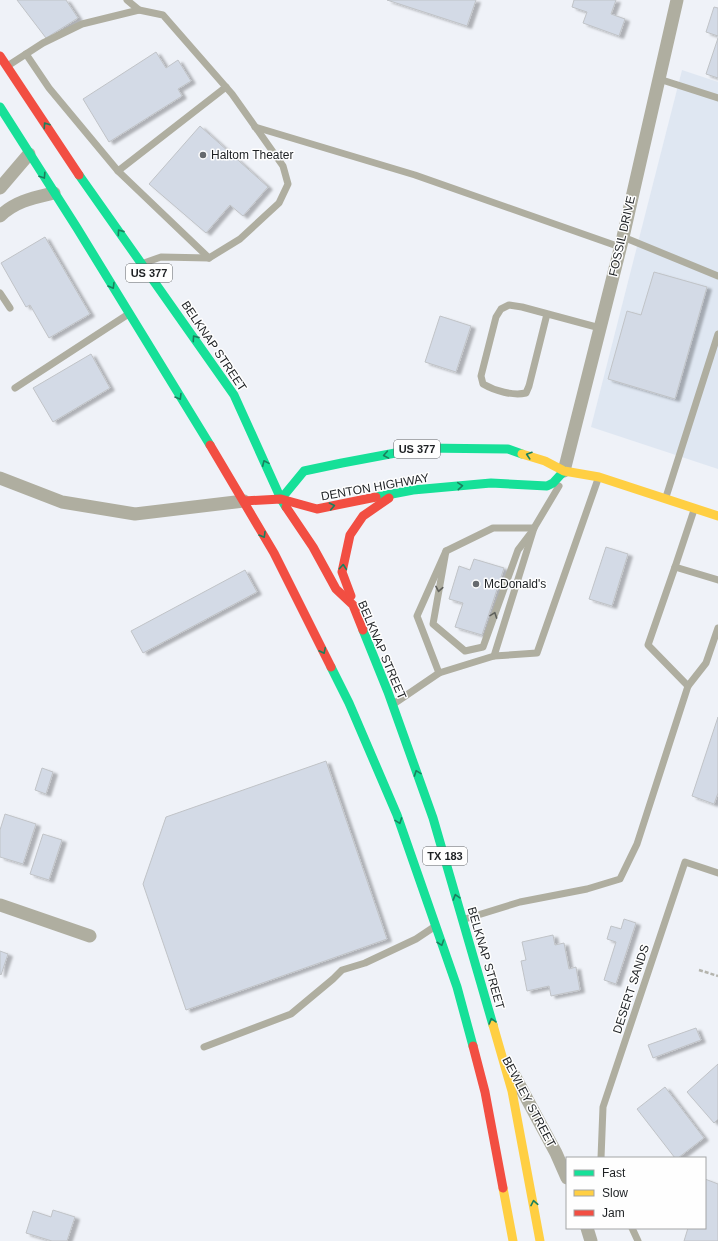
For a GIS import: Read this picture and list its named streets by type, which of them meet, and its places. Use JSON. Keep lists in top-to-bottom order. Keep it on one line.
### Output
{"streets":{"main road":["US 377","BELKNAP STREET","DENTON HIGHWAY","TX 183"],"street":["FOSSIL DRIVE","BEWLEY STREET"],"lane":["DESERT SANDS"]},"crossings":[["FOSSIL DRIVE","US 377"],["FOSSIL DRIVE","DENTON HIGHWAY"],["US 377","BELKNAP STREET"],["US 377","DENTON HIGHWAY"],["US 377","TX 183"],["BELKNAP STREET","DENTON HIGHWAY"],["BELKNAP STREET","BEWLEY STREET"],["DENTON HIGHWAY","TX 183"]],"places":["Haltom Theater","McDonald's"],"legend":["Fast","Slow","Jam"]}
